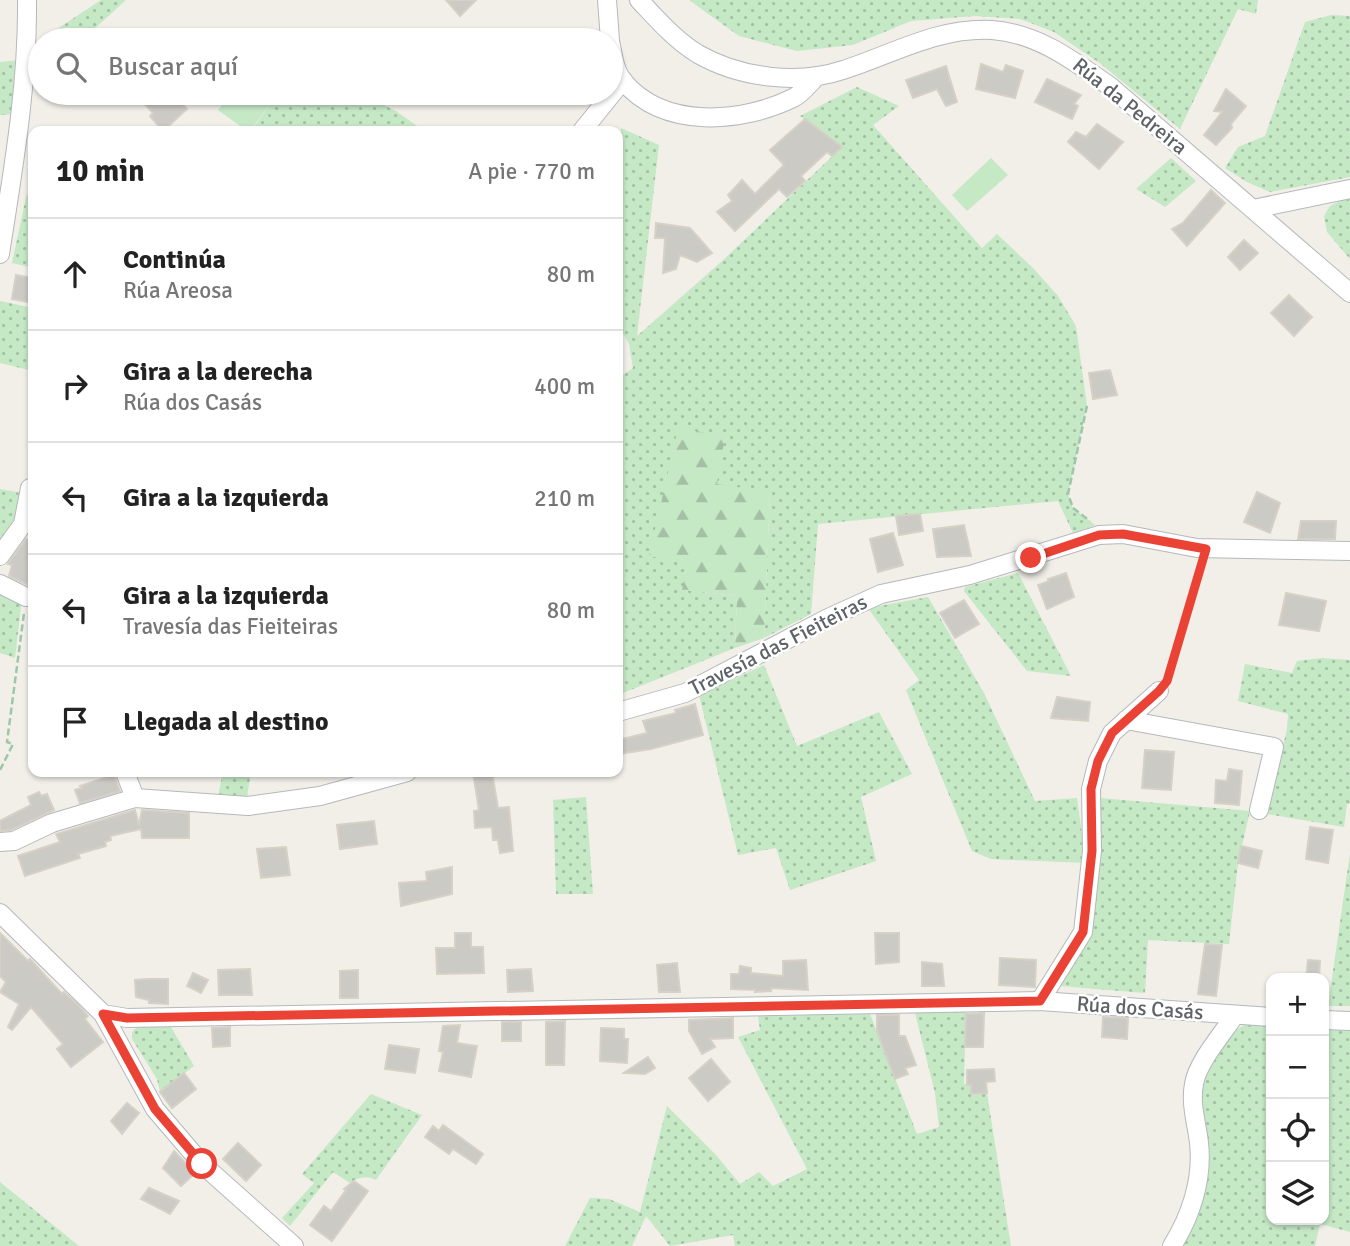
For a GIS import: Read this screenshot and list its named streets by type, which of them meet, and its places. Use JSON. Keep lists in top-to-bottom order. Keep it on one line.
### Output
{"streets":{"street":["Rúa da Pedreira","Travesía das Fieiteiras","Rúa dos Casás"]},"page":{"search":"Buscar aquí","heading":["10 min","A pie · 770 m"],"list":[["Continúa","Rúa Areosa","80 m"],["Gira a la derecha","Rúa dos Casás","400 m"],["Gira a la izquierda","210 m"],["Gira a la izquierda","Travesía das Fieiteiras","80 m"],"Llegada al destino"],"map_buttons":["+","−"]}}
